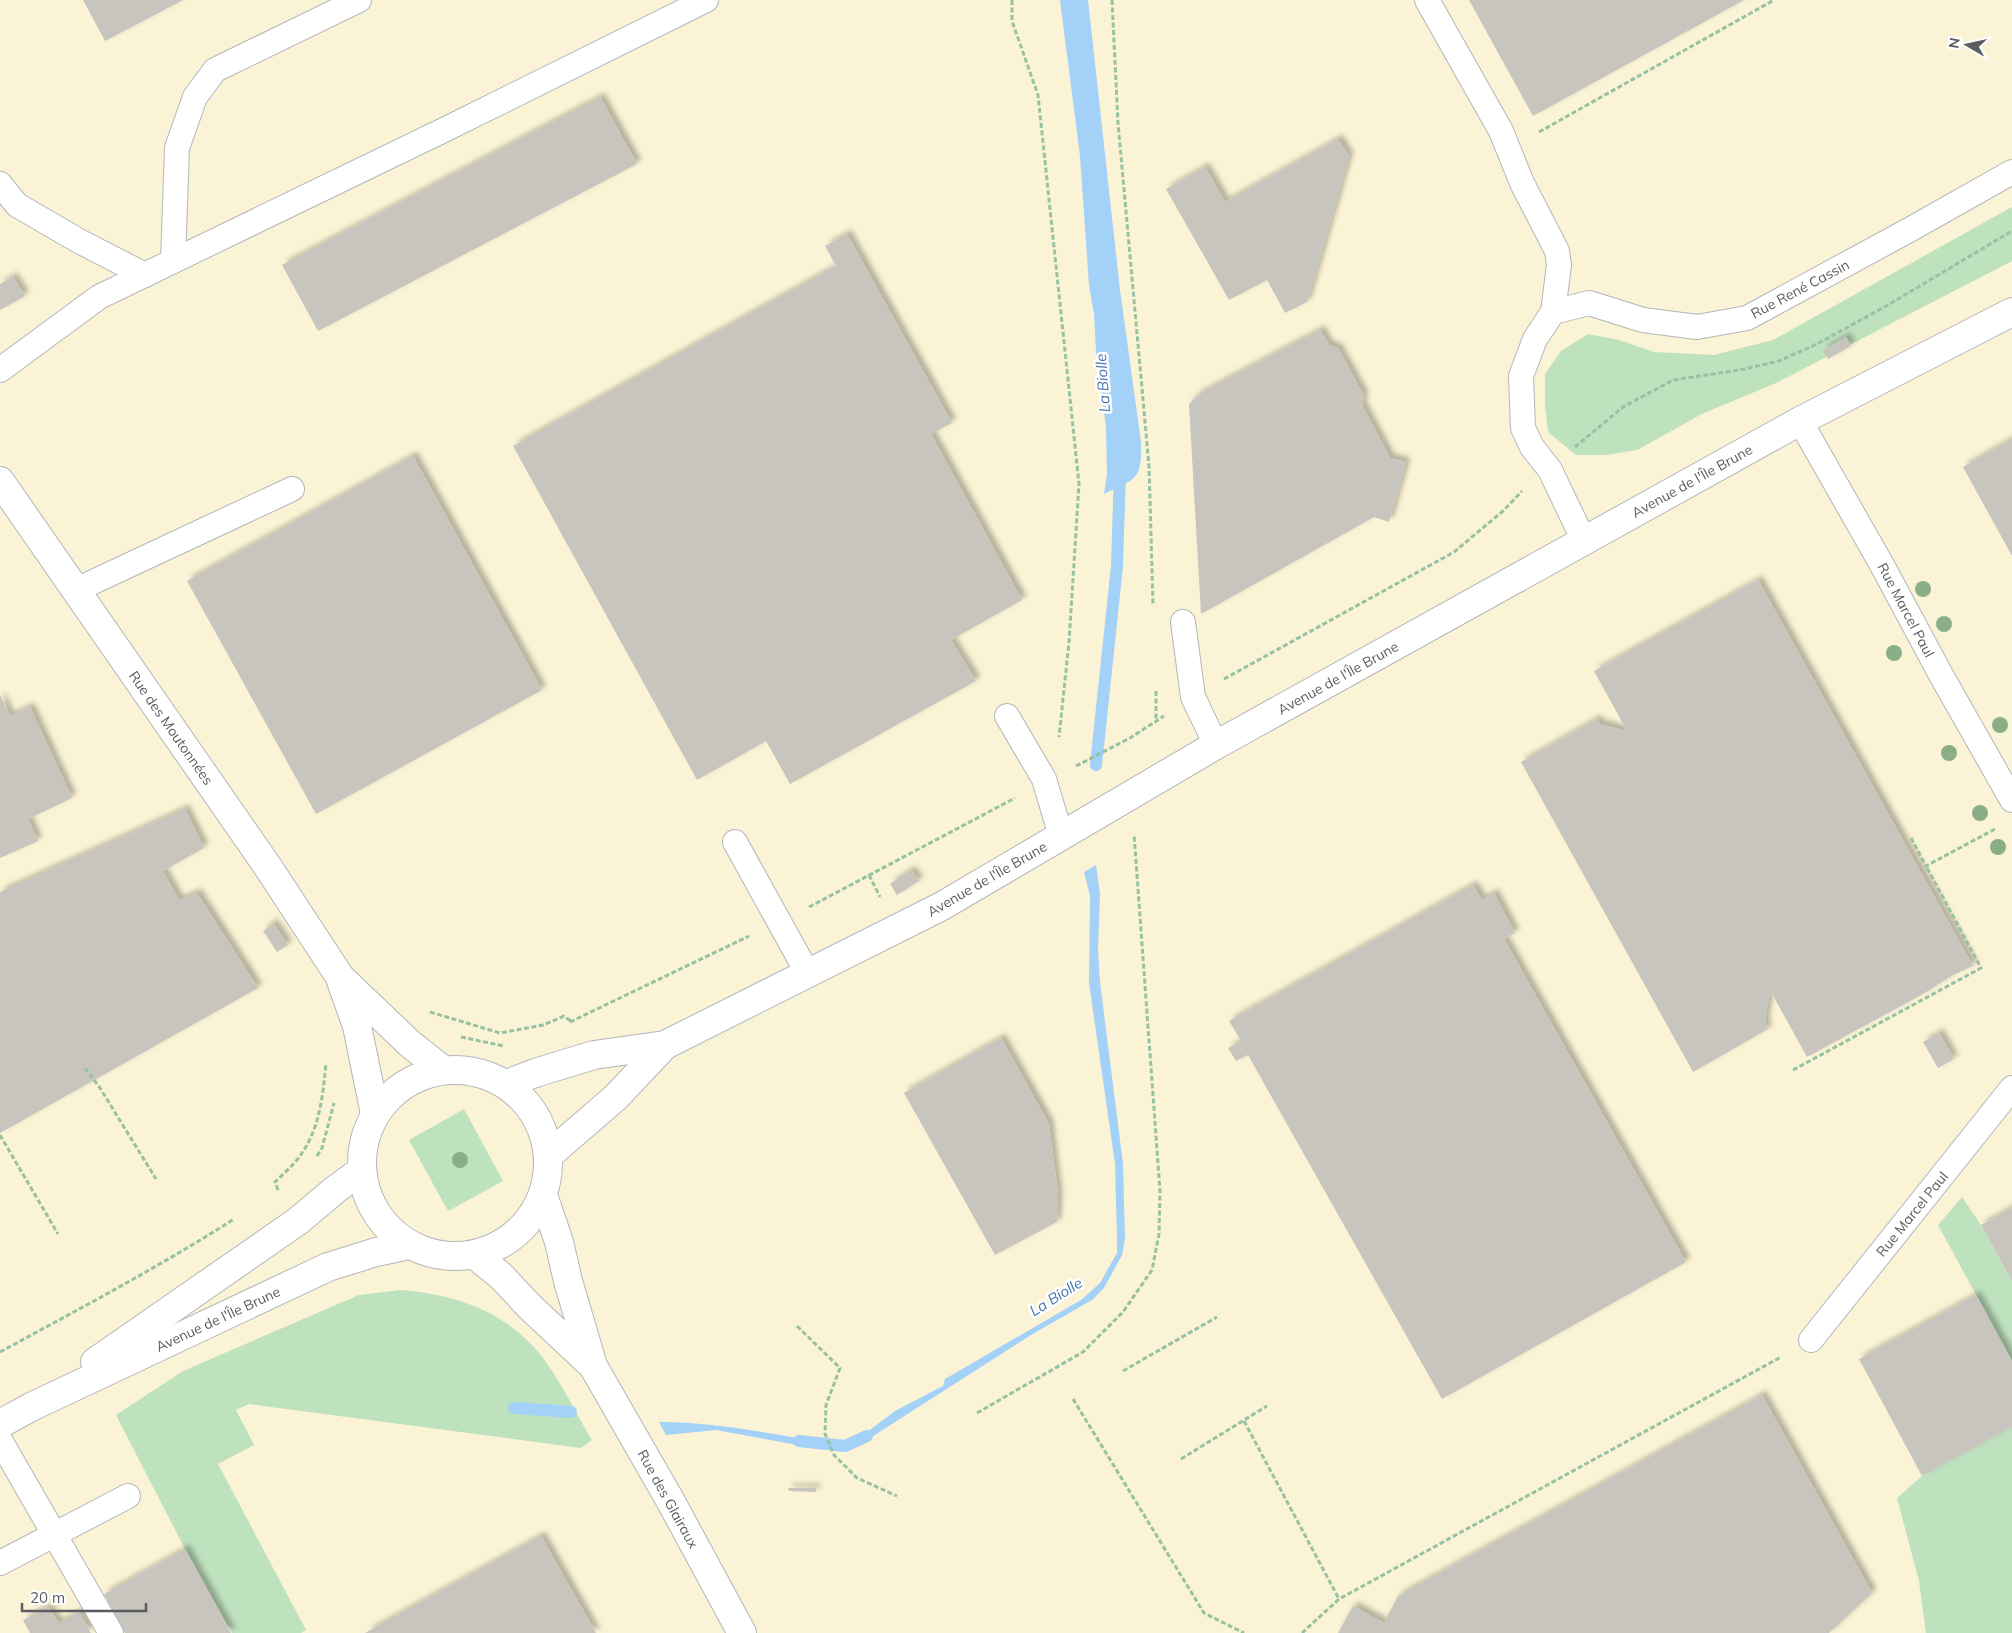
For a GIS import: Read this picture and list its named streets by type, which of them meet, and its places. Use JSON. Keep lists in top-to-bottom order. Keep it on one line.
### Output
{"streets":{"street":["Avenue de l'Île Brune","Rue des Moutonnées","Rue des Glairaux"],"lane":["Rue René Cassin","Rue Marcel Paul"]},"crossings":[["Avenue de l'Île Brune","Rue Marcel Paul"]],"water":["La Biolle"],"scale_bar":"20 m","north":"left"}
